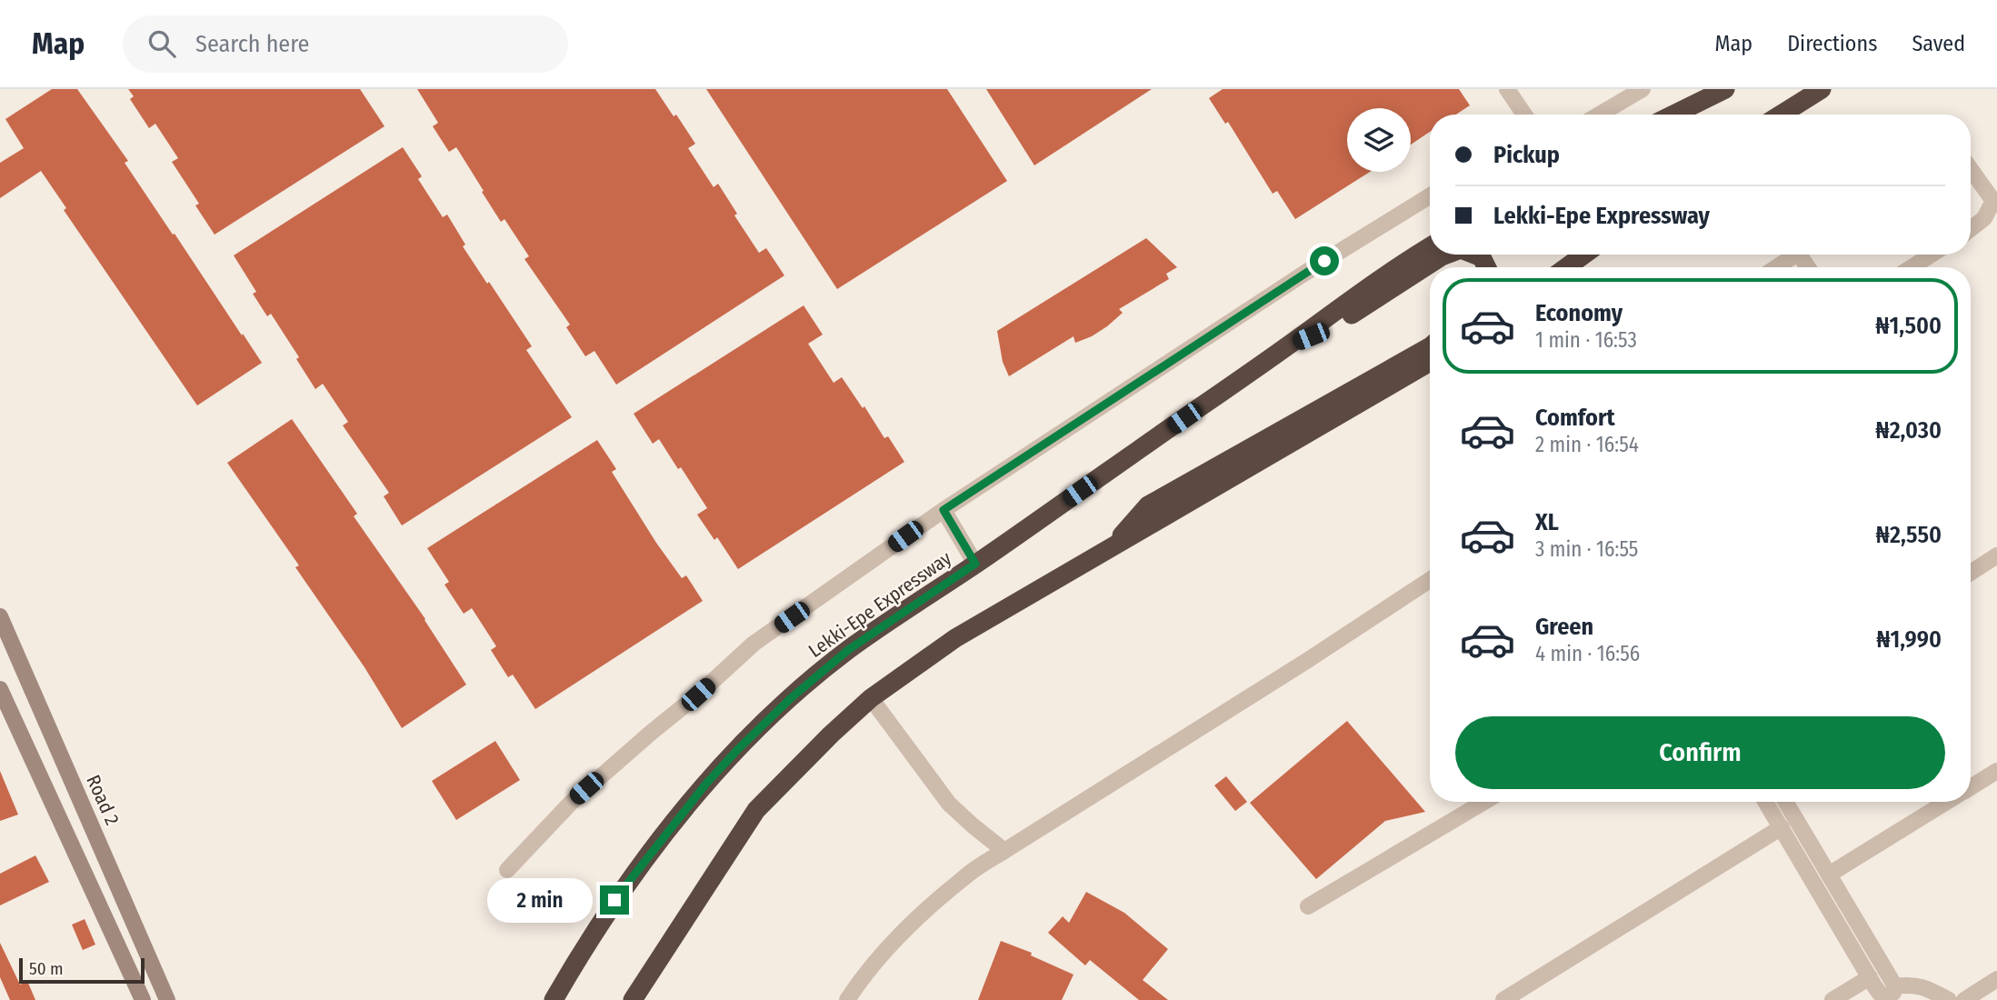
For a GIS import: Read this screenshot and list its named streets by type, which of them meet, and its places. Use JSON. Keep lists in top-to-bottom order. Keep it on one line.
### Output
{"streets":{"highway":["Lekki-Epe Expressway"],"street":["Road 2"]},"scale_bar":"50 m","page":{"header":"Map","search":"Search here","nav":["Map","Directions","Saved"],"banner":["Pickup","Lekki-Epe Expressway"],"list":[{"name":"Economy","note":"1 min · 16:53","value":"₦1,500"},{"name":"Comfort","note":"2 min · 16:54","value":"₦2,030"},{"name":"XL","note":"3 min · 16:55","value":"₦2,550"},{"name":"Green","note":"4 min · 16:56","value":"₦1,990"}],"buttons":"Confirm","bubble":"2 min","scale":"50 m"}}
